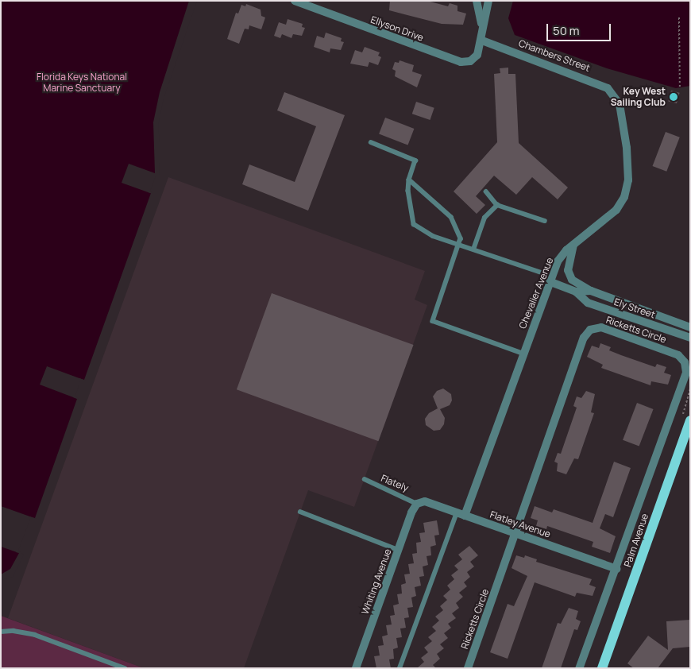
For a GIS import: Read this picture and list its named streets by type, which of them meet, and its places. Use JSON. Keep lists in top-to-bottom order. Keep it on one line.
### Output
{"streets":{"main road":["Palm Avenue"],"street":["Ellyson Drive","Chambers Street","Chevalier Avenue","Ely Street","Ricketts Circle","Flatley Avenue","Whiting Avenue"],"lane":["Flately"]},"crossings":[["Ellyson Drive","Chambers Street"],["Chambers Street","Chevalier Avenue"],["Chevalier Avenue","Ely Street"],["Chevalier Avenue","Flatley Avenue"],["Ricketts Circle","Flatley Avenue"],["Flately","Flatley Avenue"],["Flately","Whiting Avenue"],["Flatley Avenue","Whiting Avenue"]],"parks":["Florida Keys National Marine Sanctuary"],"places":["Key West Sailing Club"],"scale_bar":"50 m"}
